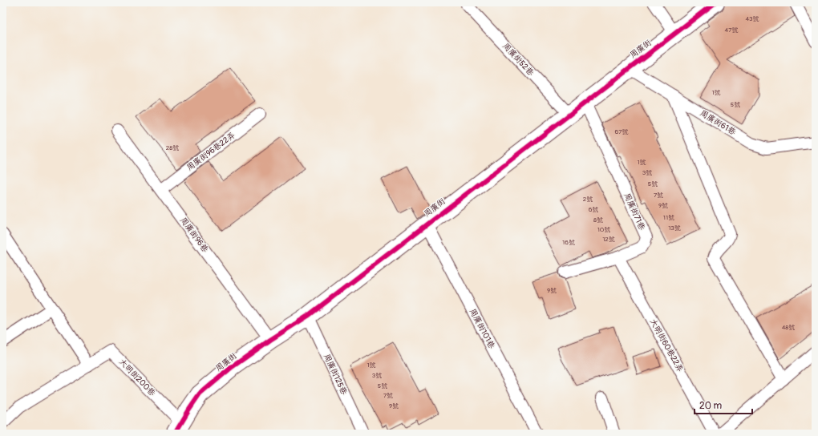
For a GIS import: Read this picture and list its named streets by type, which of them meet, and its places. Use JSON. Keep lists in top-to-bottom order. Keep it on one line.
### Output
{"streets":{"street":["周廣街"],"lane":["周廣街52巷","周廣街61巷","周廣街96巷22弄","周廣街71巷","周廣街96巷","周廣街101巷","大明街60巷22弄","周廣街125巷","大明街200巷"]},"crossings":[["周廣街","周廣街52巷"],["周廣街","周廣街61巷"],["周廣街","周廣街71巷"],["周廣街","周廣街96巷"],["周廣街","周廣街101巷"],["周廣街","周廣街125巷"],["周廣街","大明街200巷"],["周廣街96巷22弄","周廣街96巷"],["周廣街71巷","大明街60巷22弄"]],"house_numbers":["43號","47號","1號","5號","67號","28號","1號","3號","5號","7號","2號","9號","6號","11號","8號","13號","10號","12號","16號","9號","48號","1號","3號","5號","7號","9號"],"scale_bar":"20 m"}
